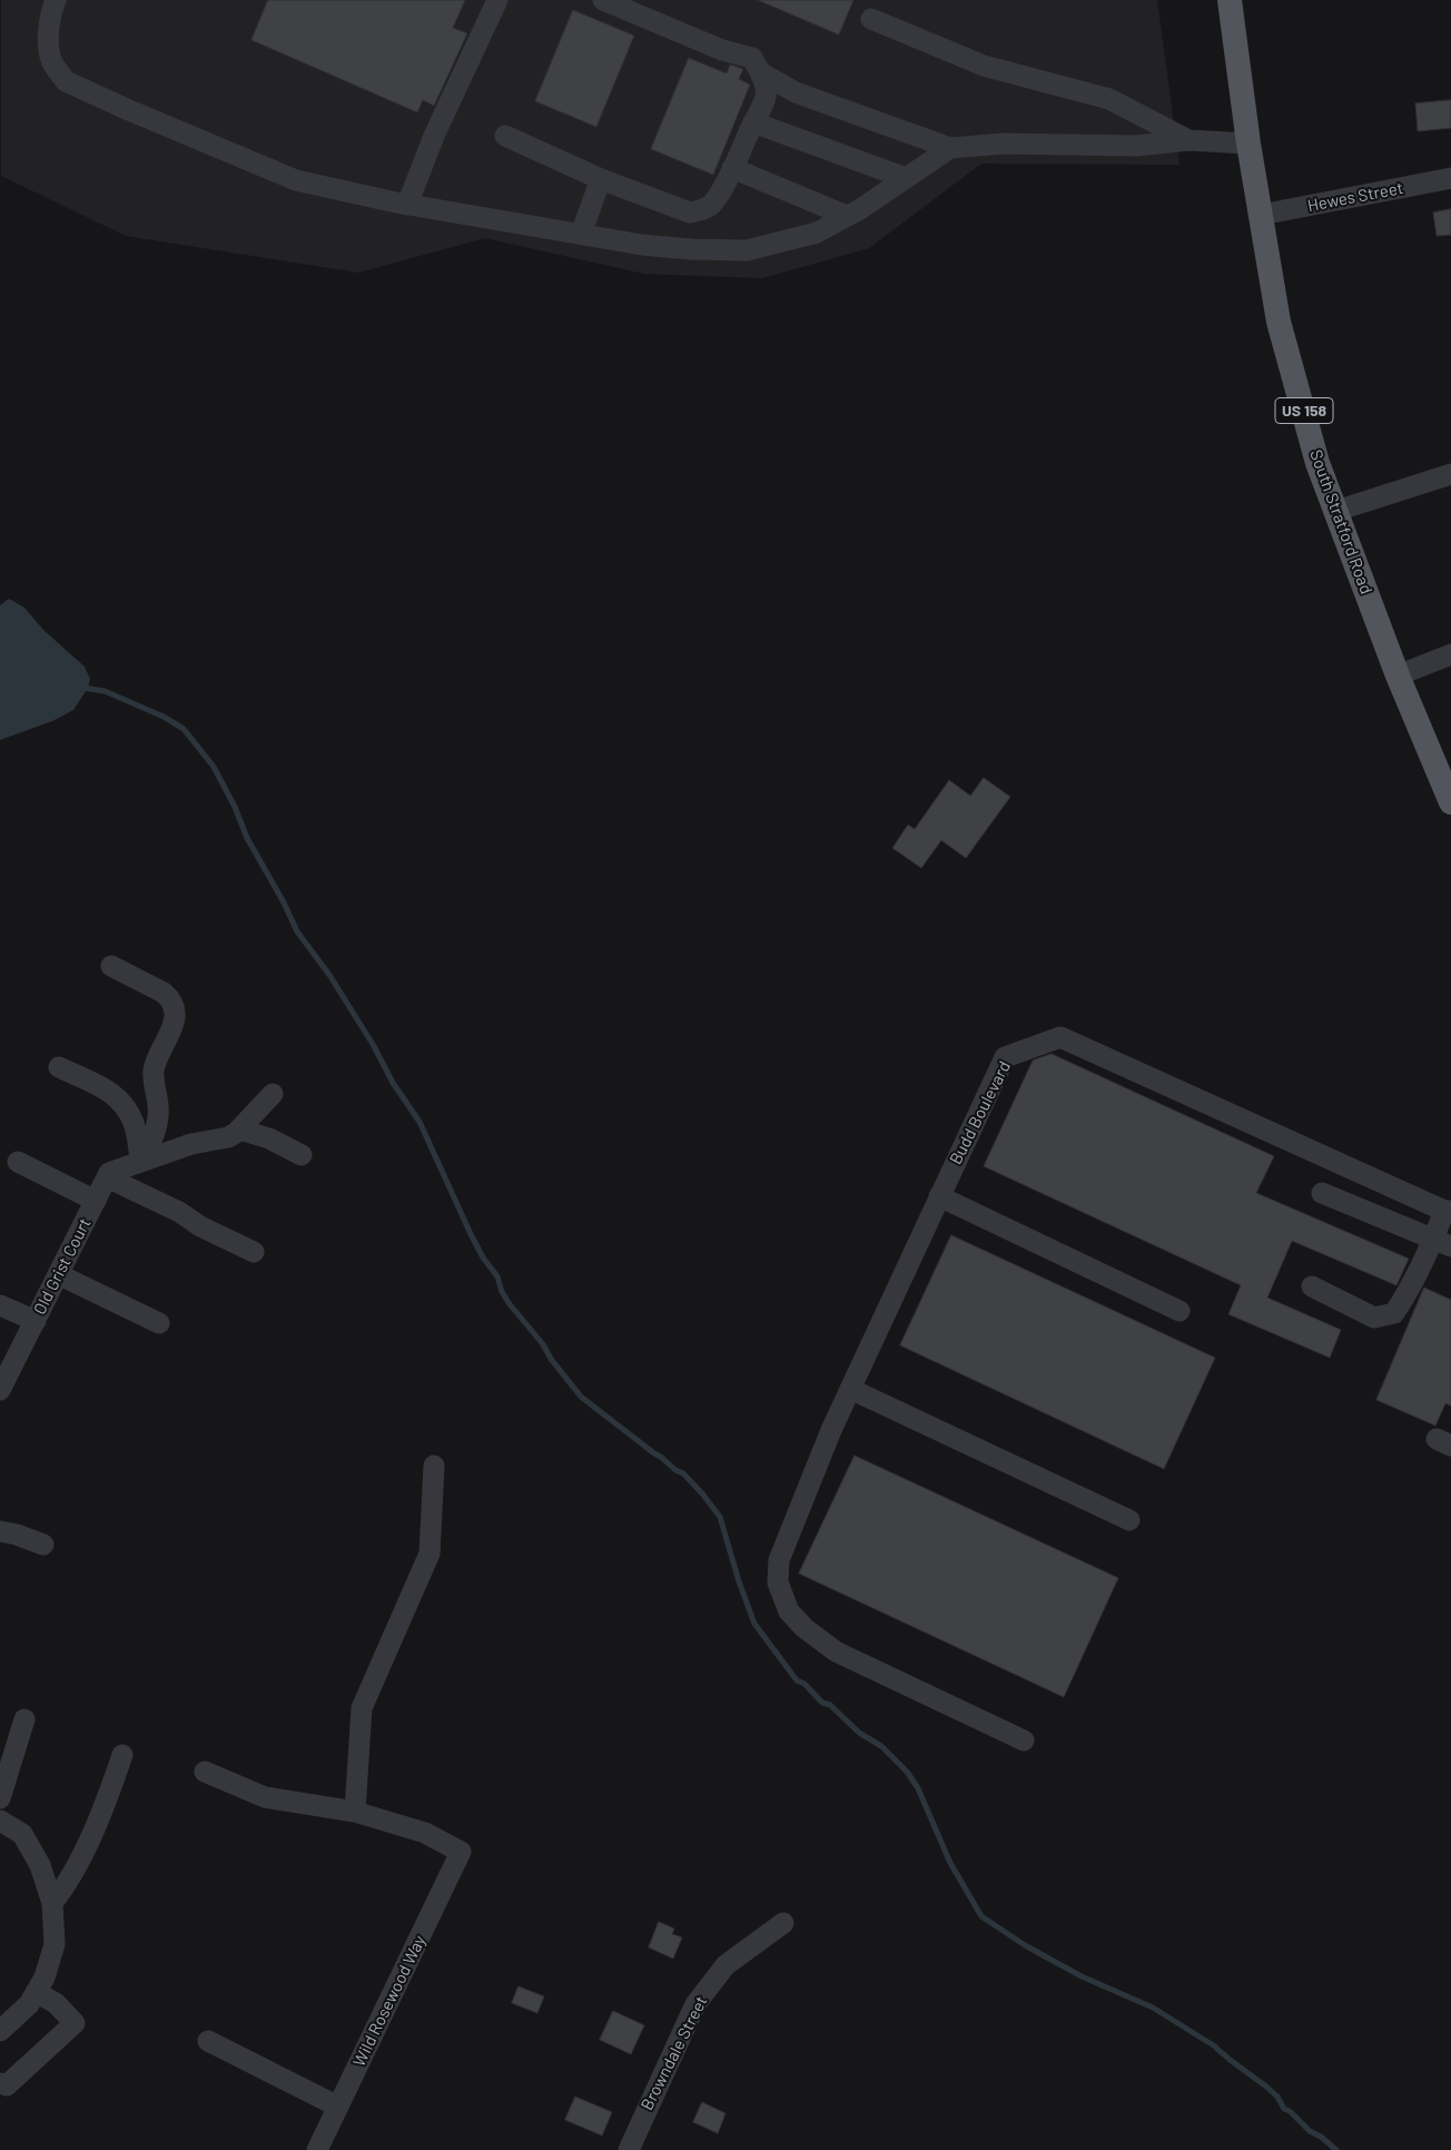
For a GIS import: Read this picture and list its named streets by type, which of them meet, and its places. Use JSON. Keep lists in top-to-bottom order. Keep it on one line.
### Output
{"streets":{"main road":["US 158","South Stratford Road"],"street":["Hewes Street","Budd Boulevard","Old Grist Court","Wild Rosewood Way","Browndale Street"]},"crossings":[["Hewes Street","South Stratford Road"]]}
